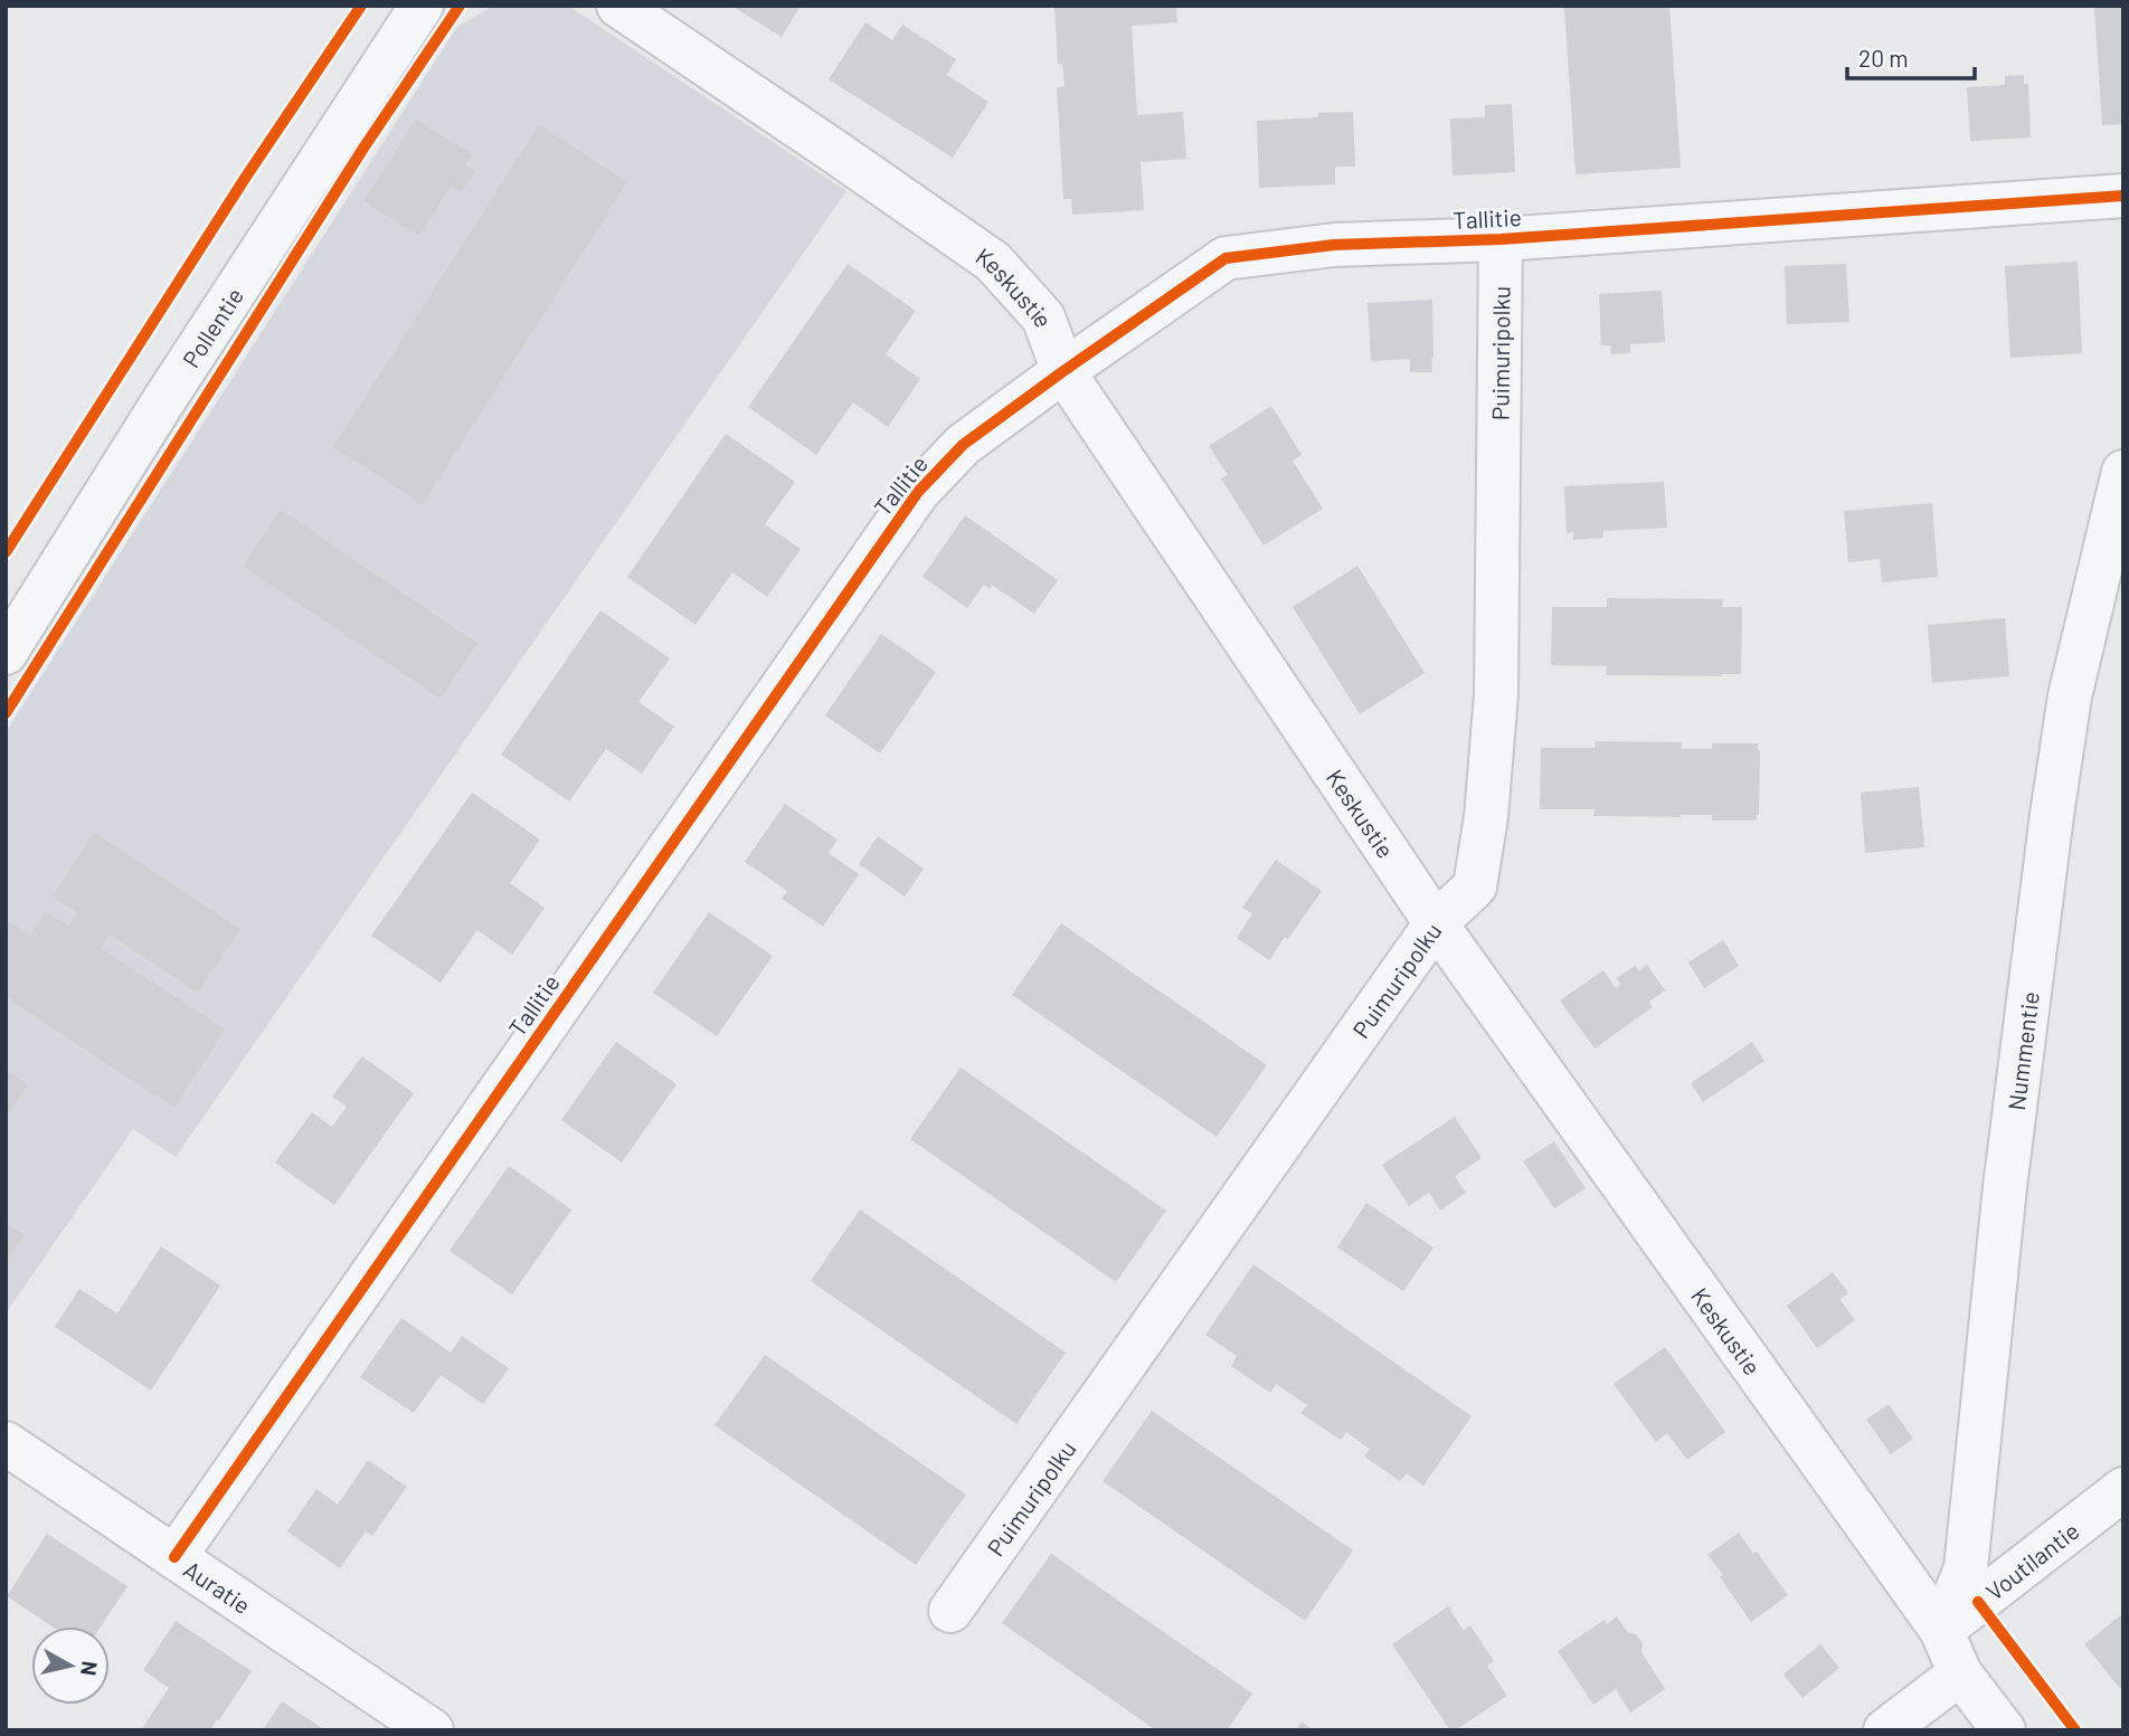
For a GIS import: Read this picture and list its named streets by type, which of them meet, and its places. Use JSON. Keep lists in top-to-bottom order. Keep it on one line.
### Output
{"streets":{"street":["Tallitie","Keskustie","Pollentie","Puimuripolku","Nummentie","Voutilantie","Auratie"]},"crossings":[["Tallitie","Keskustie"],["Tallitie","Puimuripolku"],["Tallitie","Auratie"],["Keskustie","Puimuripolku"],["Keskustie","Nummentie"],["Keskustie","Voutilantie"],["Nummentie","Voutilantie"]],"scale_bar":"20 m","north":"right"}
